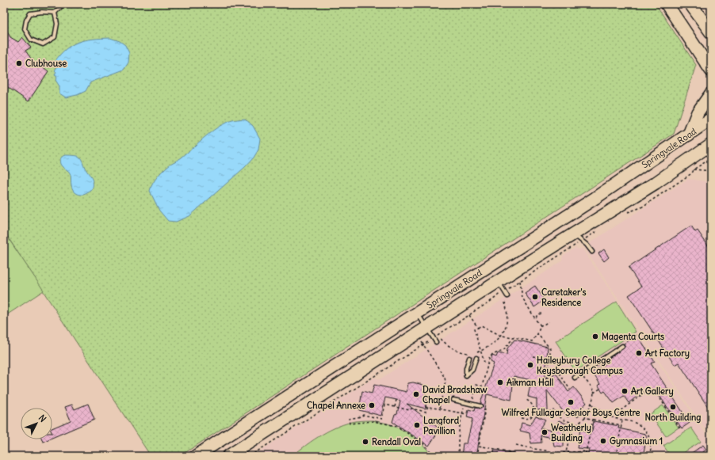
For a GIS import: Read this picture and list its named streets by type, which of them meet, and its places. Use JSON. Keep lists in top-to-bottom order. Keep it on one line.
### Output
{"streets":{"highway":["Springvale Road"]},"places":["Clubhouse","Caretaker's Residence","Magenta Courts","Art Factory","Haileybury College Keysborough Campus","Aikman Hall","Art Gallery","David Bradshaw Chapel","Wilfred Fullagar Senior Boys Centre","Chapel Annexe","North Building","Langford Pavillion","Weatherly Building","Gymnasium 1","Rendall Oval"],"north":"top right"}
